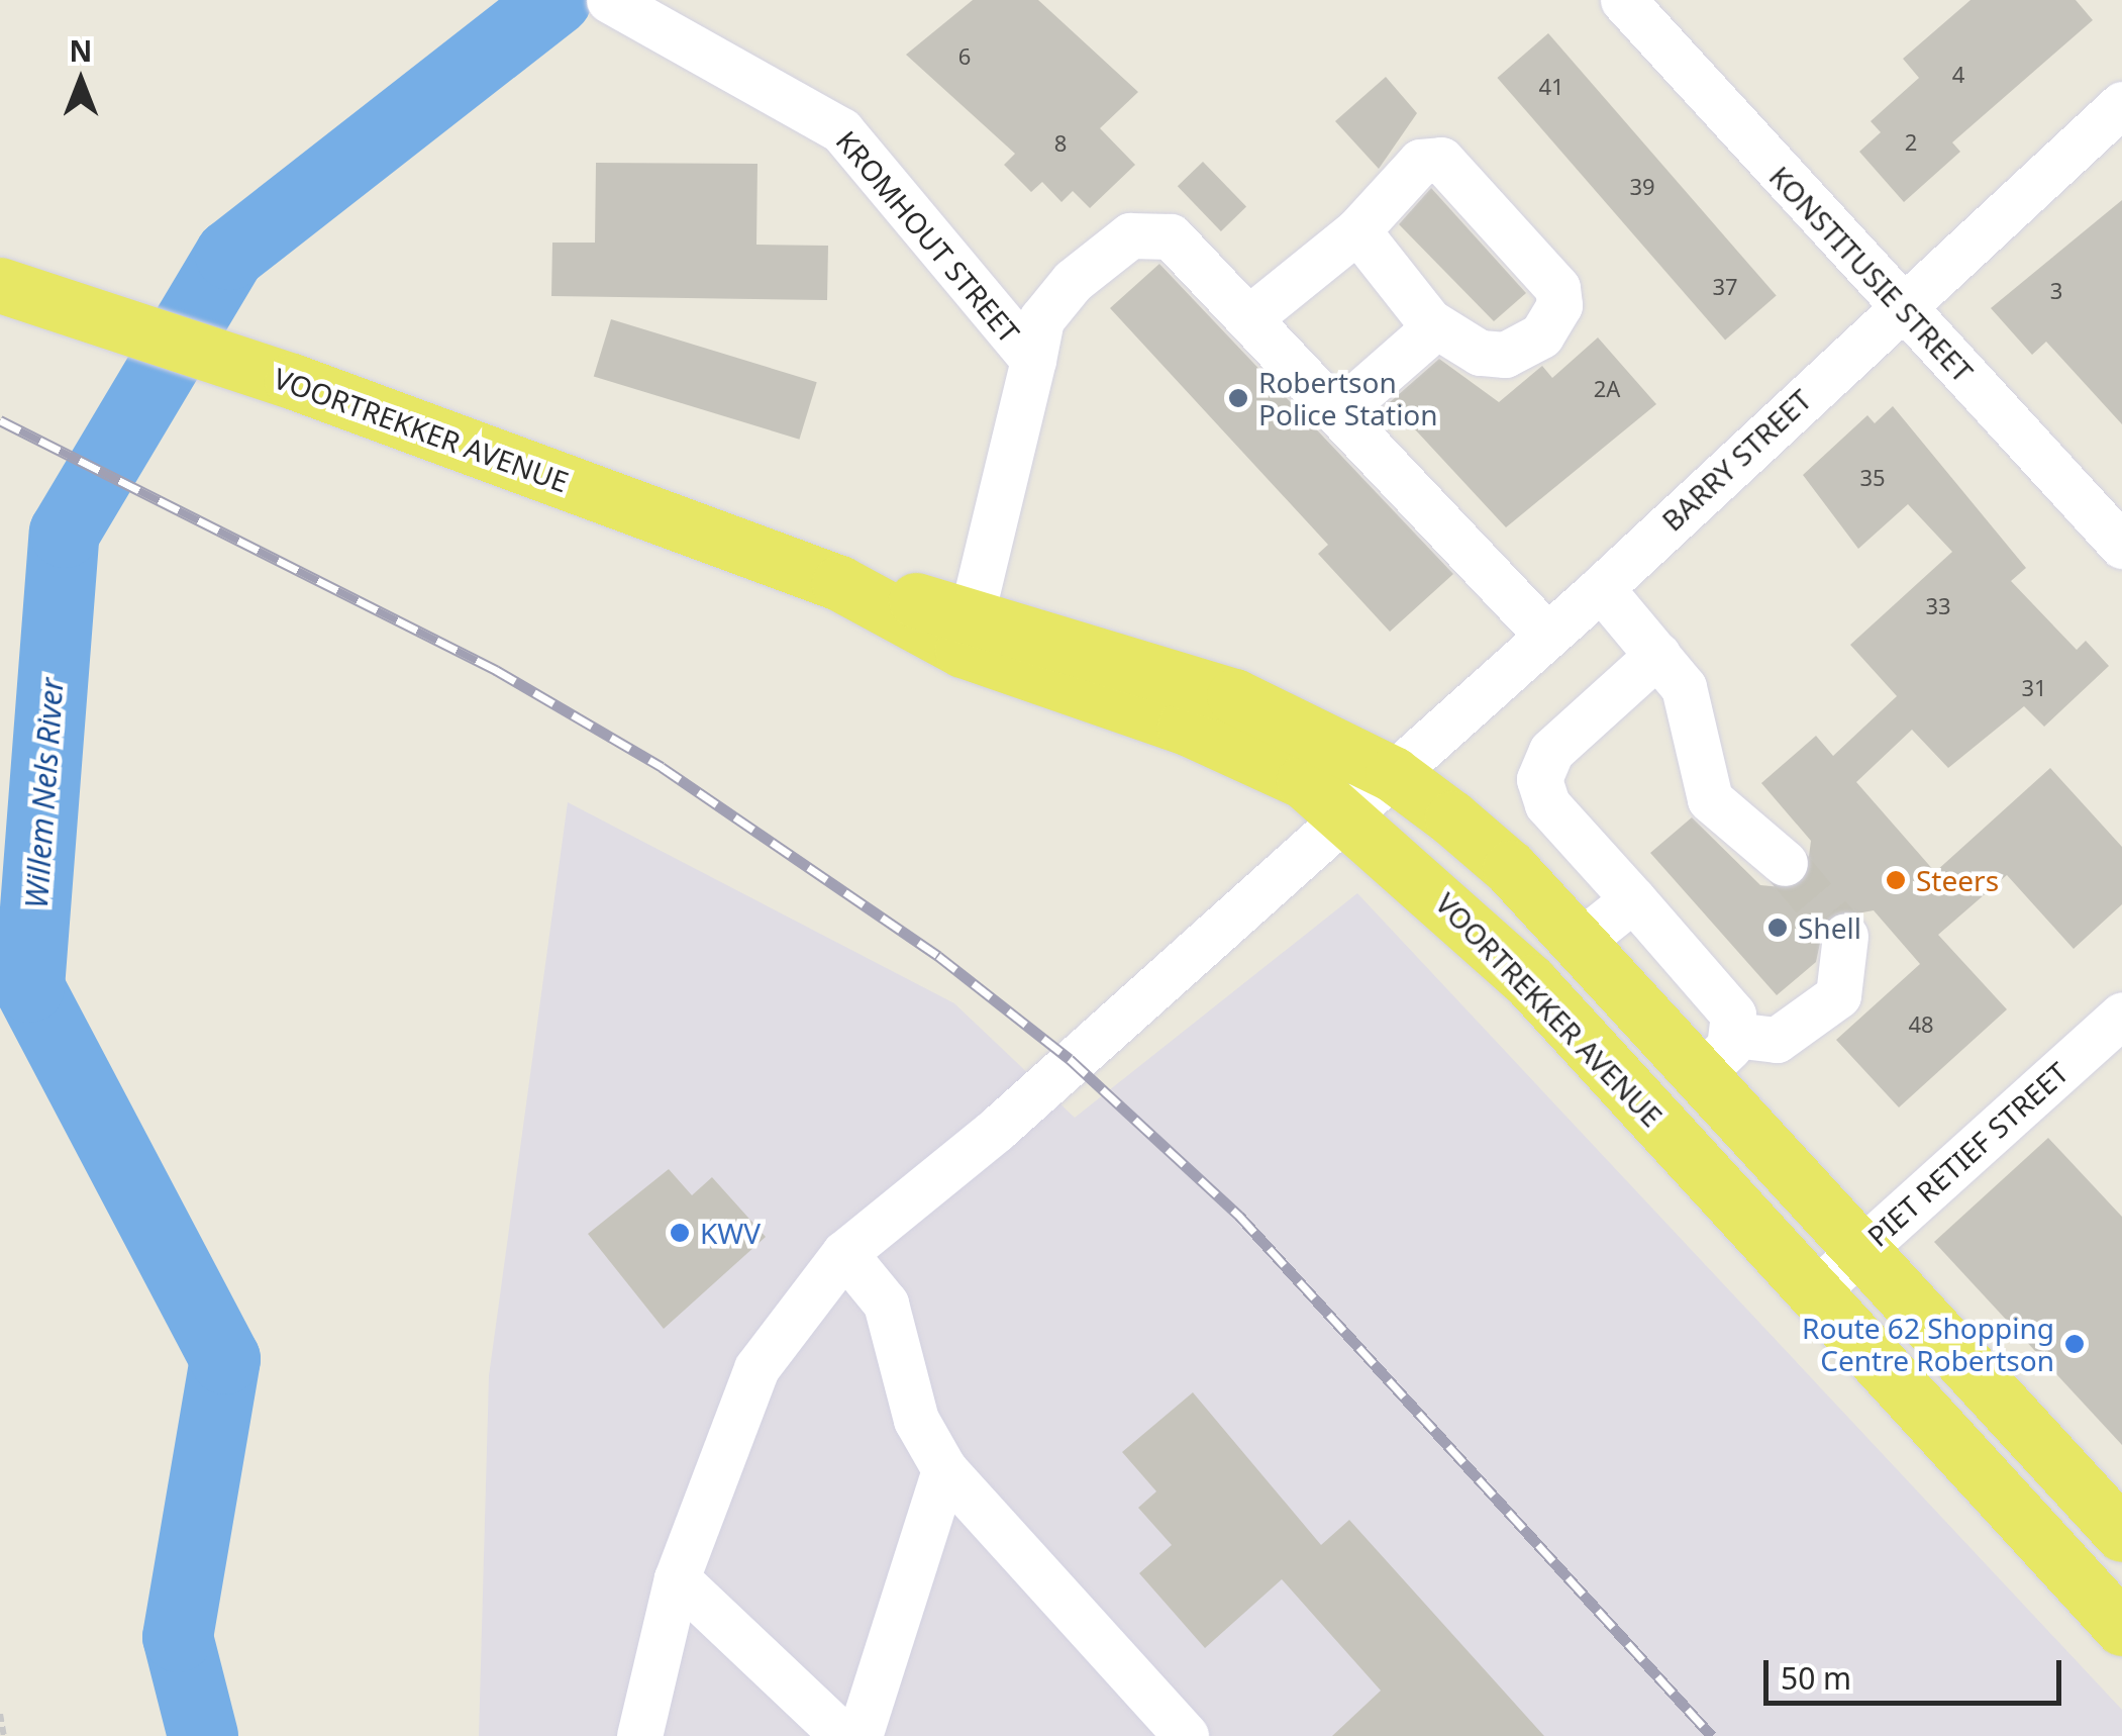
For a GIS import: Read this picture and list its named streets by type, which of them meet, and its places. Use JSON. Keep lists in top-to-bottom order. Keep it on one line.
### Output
{"streets":{"main road":["VOORTREKKER AVENUE"],"street":["KROMHOUT STREET","KONSTITUSIE STREET","BARRY STREET","PIET RETIEF STREET"]},"crossings":[["KROMHOUT STREET","VOORTREKKER AVENUE"],["KONSTITUSIE STREET","BARRY STREET"],["VOORTREKKER AVENUE","BARRY STREET"],["VOORTREKKER AVENUE","PIET RETIEF STREET"]],"water":["Willem Nels River"],"places":["Robertson Police Station","Steers","Shell","KWV","Route 62 Shopping Centre Robertson"],"house_numbers":["6","4","41","2","8","39","37","3","2A","35","33","31","48"],"scale_bar":"50 m","north":"top"}
